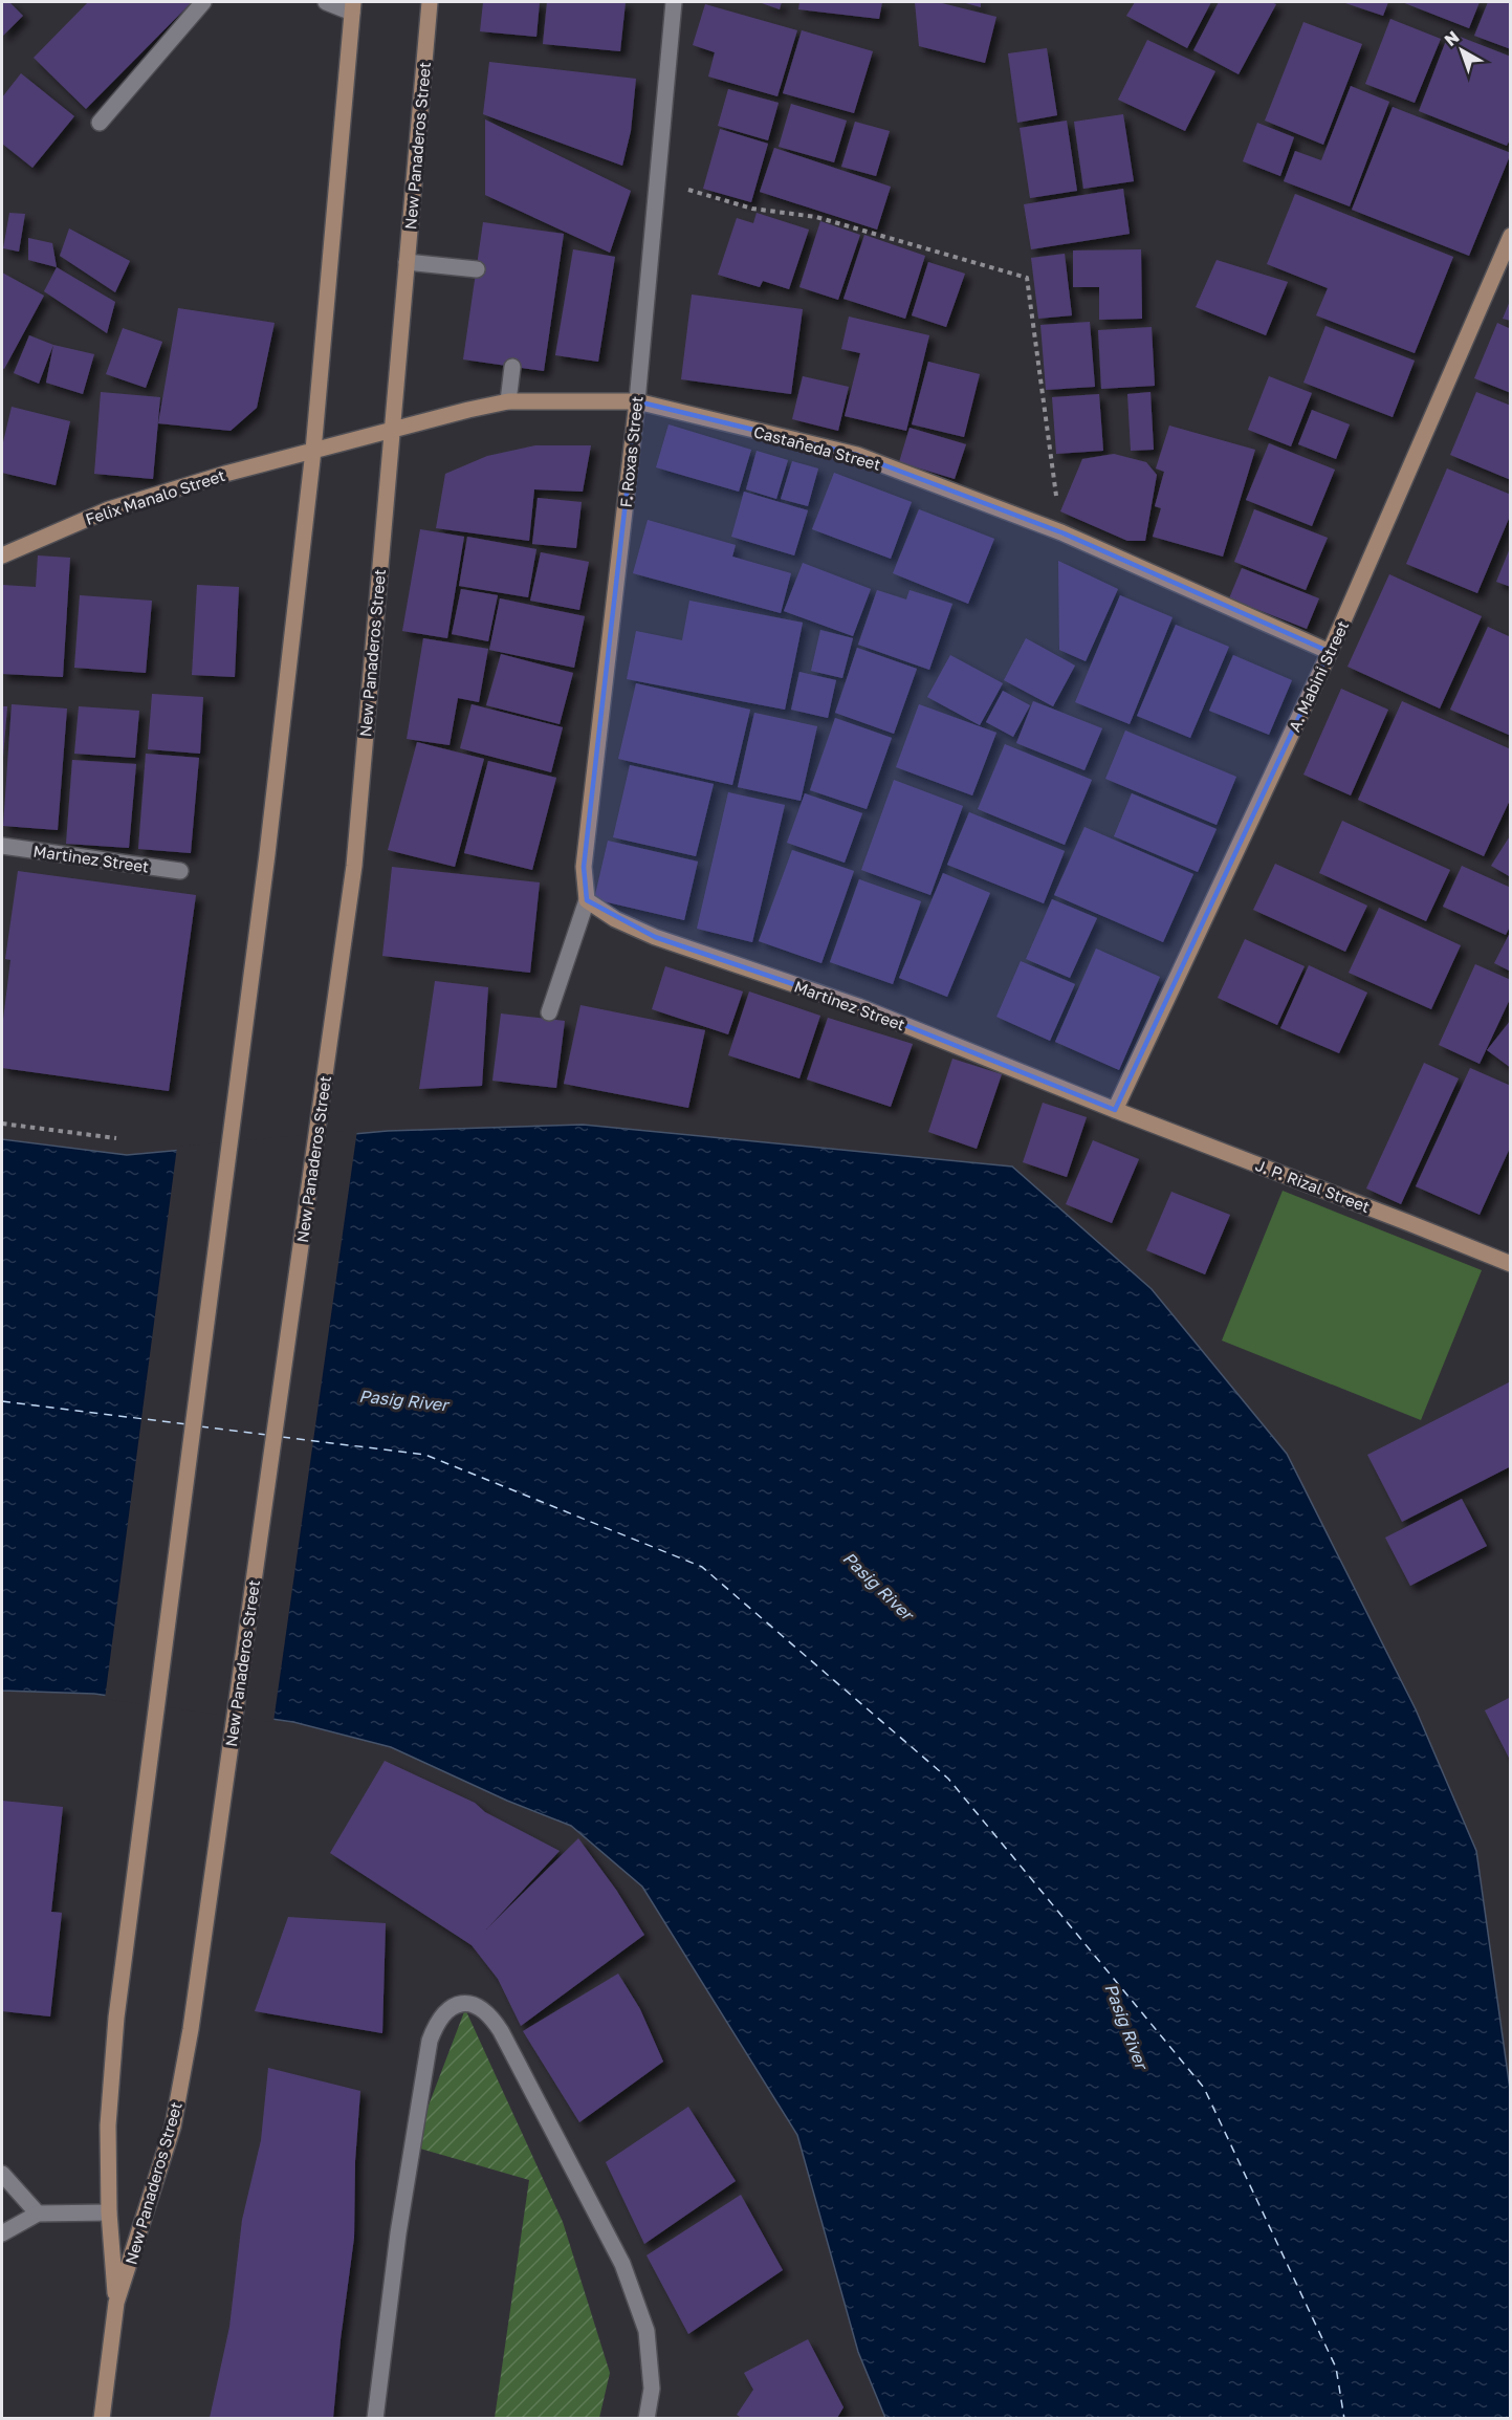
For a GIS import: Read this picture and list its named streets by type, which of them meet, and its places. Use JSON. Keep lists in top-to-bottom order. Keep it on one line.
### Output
{"streets":{"main road":["New Panaderos Street","Castañeda Street","F. Roxas Street","Felix Manalo Street","A. Mabini Street","Martinez Street","J. P. Rizal Street"]},"crossings":[["New Panaderos Street","Castañeda Street"],["New Panaderos Street","Felix Manalo Street"],["Castañeda Street","F. Roxas Street"],["Castañeda Street","Felix Manalo Street"],["Castañeda Street","A. Mabini Street"],["F. Roxas Street","Martinez Street"],["A. Mabini Street","Martinez Street"],["A. Mabini Street","J. P. Rizal Street"],["Martinez Street","J. P. Rizal Street"]],"water":["Pasig River"],"north":"top left"}
